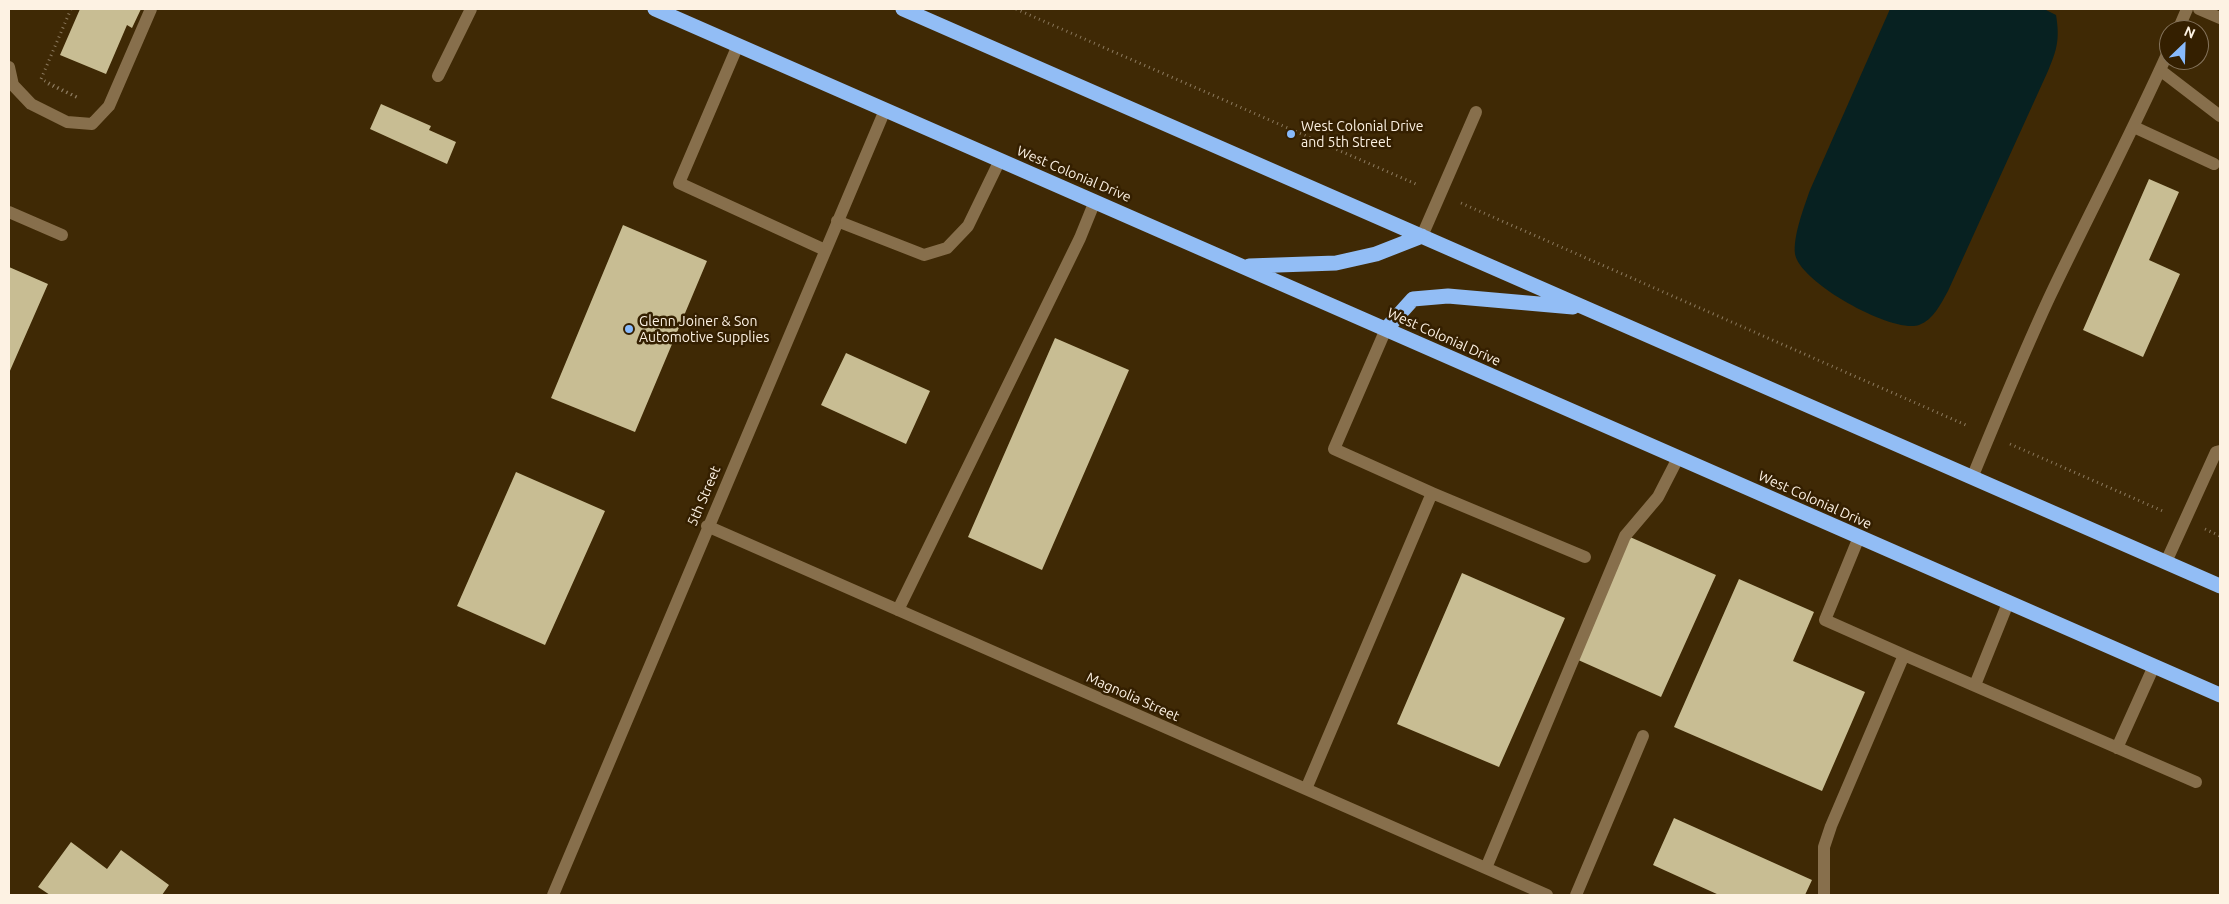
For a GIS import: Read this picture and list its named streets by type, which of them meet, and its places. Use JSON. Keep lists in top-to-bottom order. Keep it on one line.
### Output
{"streets":{"highway":["West Colonial Drive"],"street":["5th Street","Magnolia Street"]},"crossings":[["West Colonial Drive","5th Street"],["5th Street","Magnolia Street"]],"places":["West Colonial Drive and 5th Street","Glenn Joiner & Son Automotive Supplies"],"north":"top right"}
